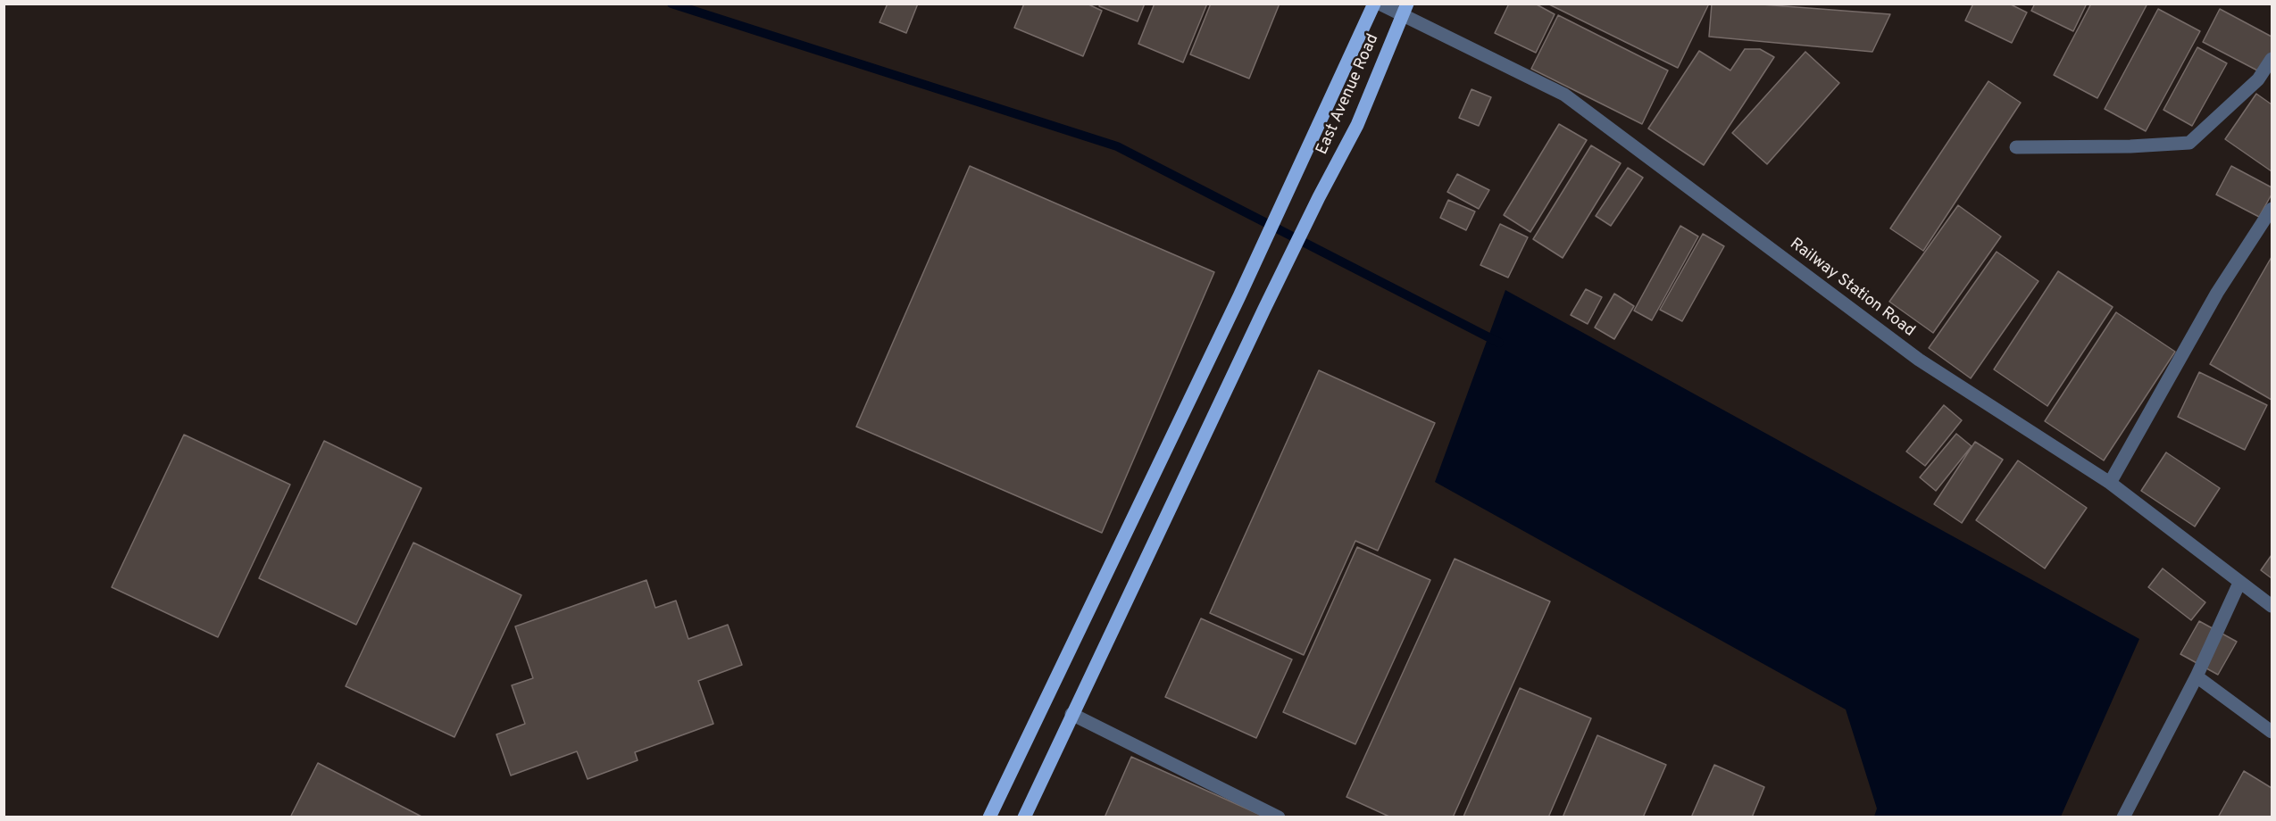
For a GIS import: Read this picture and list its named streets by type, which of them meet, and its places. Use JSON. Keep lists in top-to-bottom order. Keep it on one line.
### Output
{"streets":{"main road":["East Avenue Road"],"street":["Railway Station Road"]},"crossings":[["East Avenue Road","Railway Station Road"]]}
